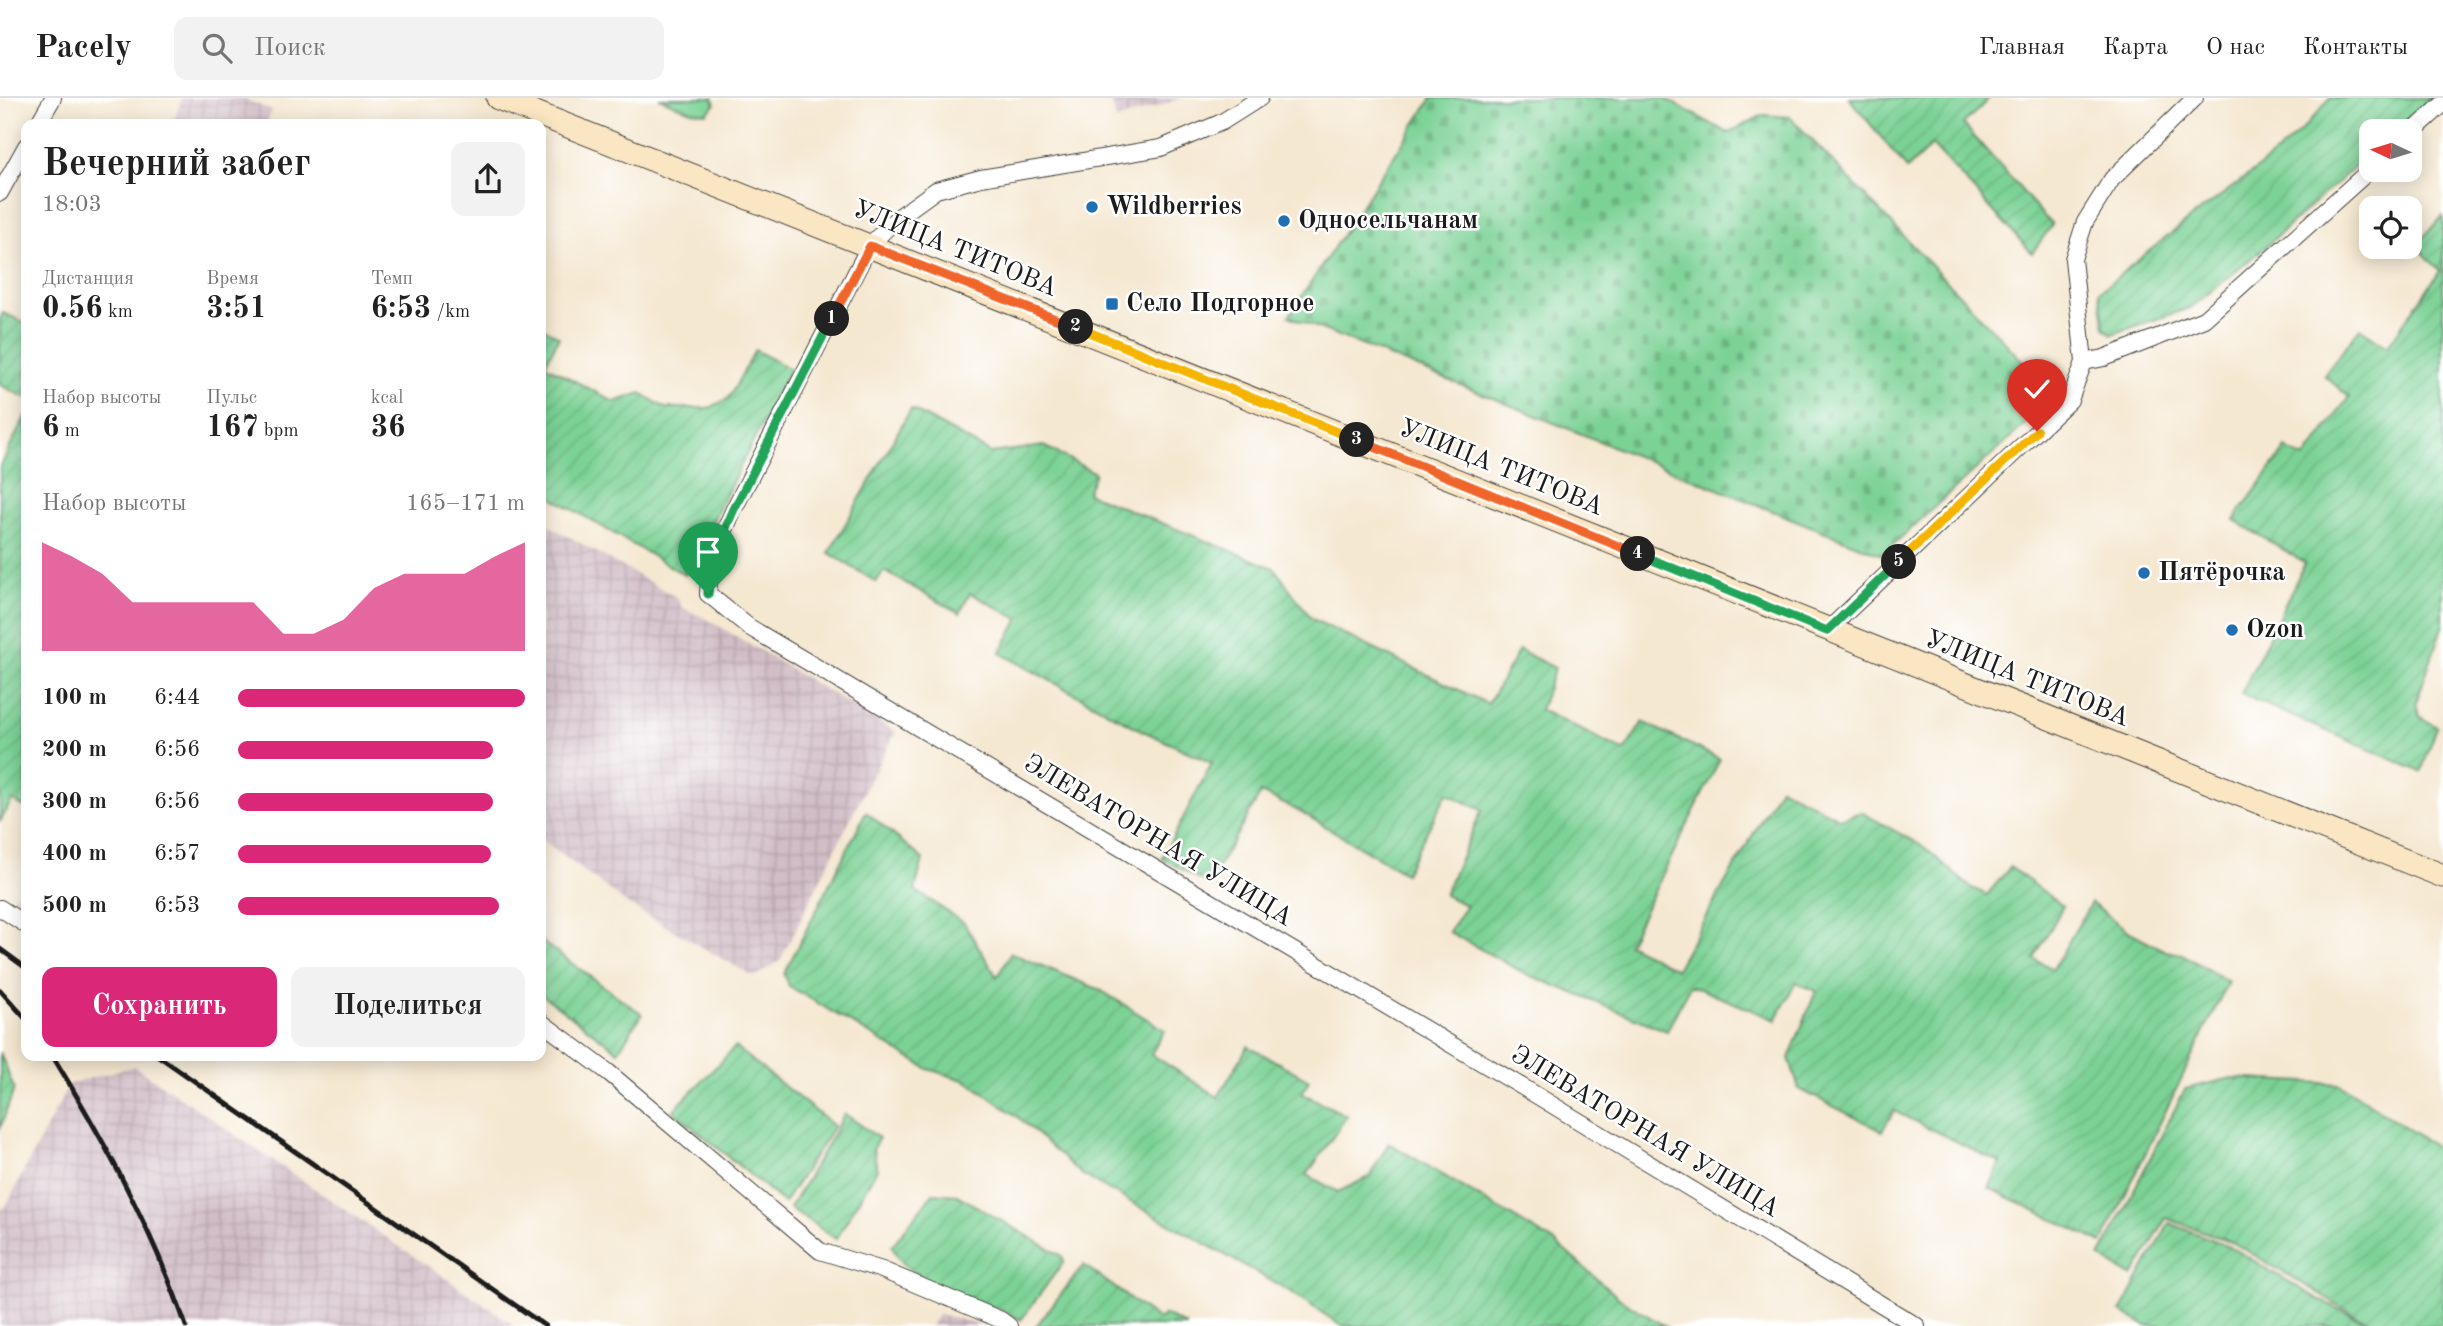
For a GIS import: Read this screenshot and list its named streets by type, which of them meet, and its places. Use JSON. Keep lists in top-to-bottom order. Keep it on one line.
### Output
{"streets":{"main road":["УЛИЦА ТИТОВА"],"street":["ЭЛЕВАТОРНАЯ УЛИЦА"]},"crossings":[["УЛИЦА ТИТОВА","ЭЛЕВАТОРНАЯ УЛИЦА"]],"places":{"other":["Wildberries","Односельчанам","Пятёрочка","Ozon"],"transit":["Село Подгорное"]},"north":"left","page":{"header":"Pacely","search":"Поиск","nav":["Главная","Карта","О нас","Контакты"],"heading":["Вечерний забег","18:03"],"stats":[["Дистанция","0.56 km"],["Время","3:51"],["Темп","6:53 /km"],["Набор высоты","6 m"],["Пульс","167 bpm"],["kcal","36"]],"pins":["1","2","3","4","5"],"chart":["Набор высоты","165–171 m"],"list":[{"name":"100 m","note":"6:44"},{"name":"200 m","note":"6:56"},{"name":"300 m","note":"6:56"},{"name":"400 m","note":"6:57"},{"name":"500 m","note":"6:53"}],"buttons":["Сохранить","Поделиться"]}}
